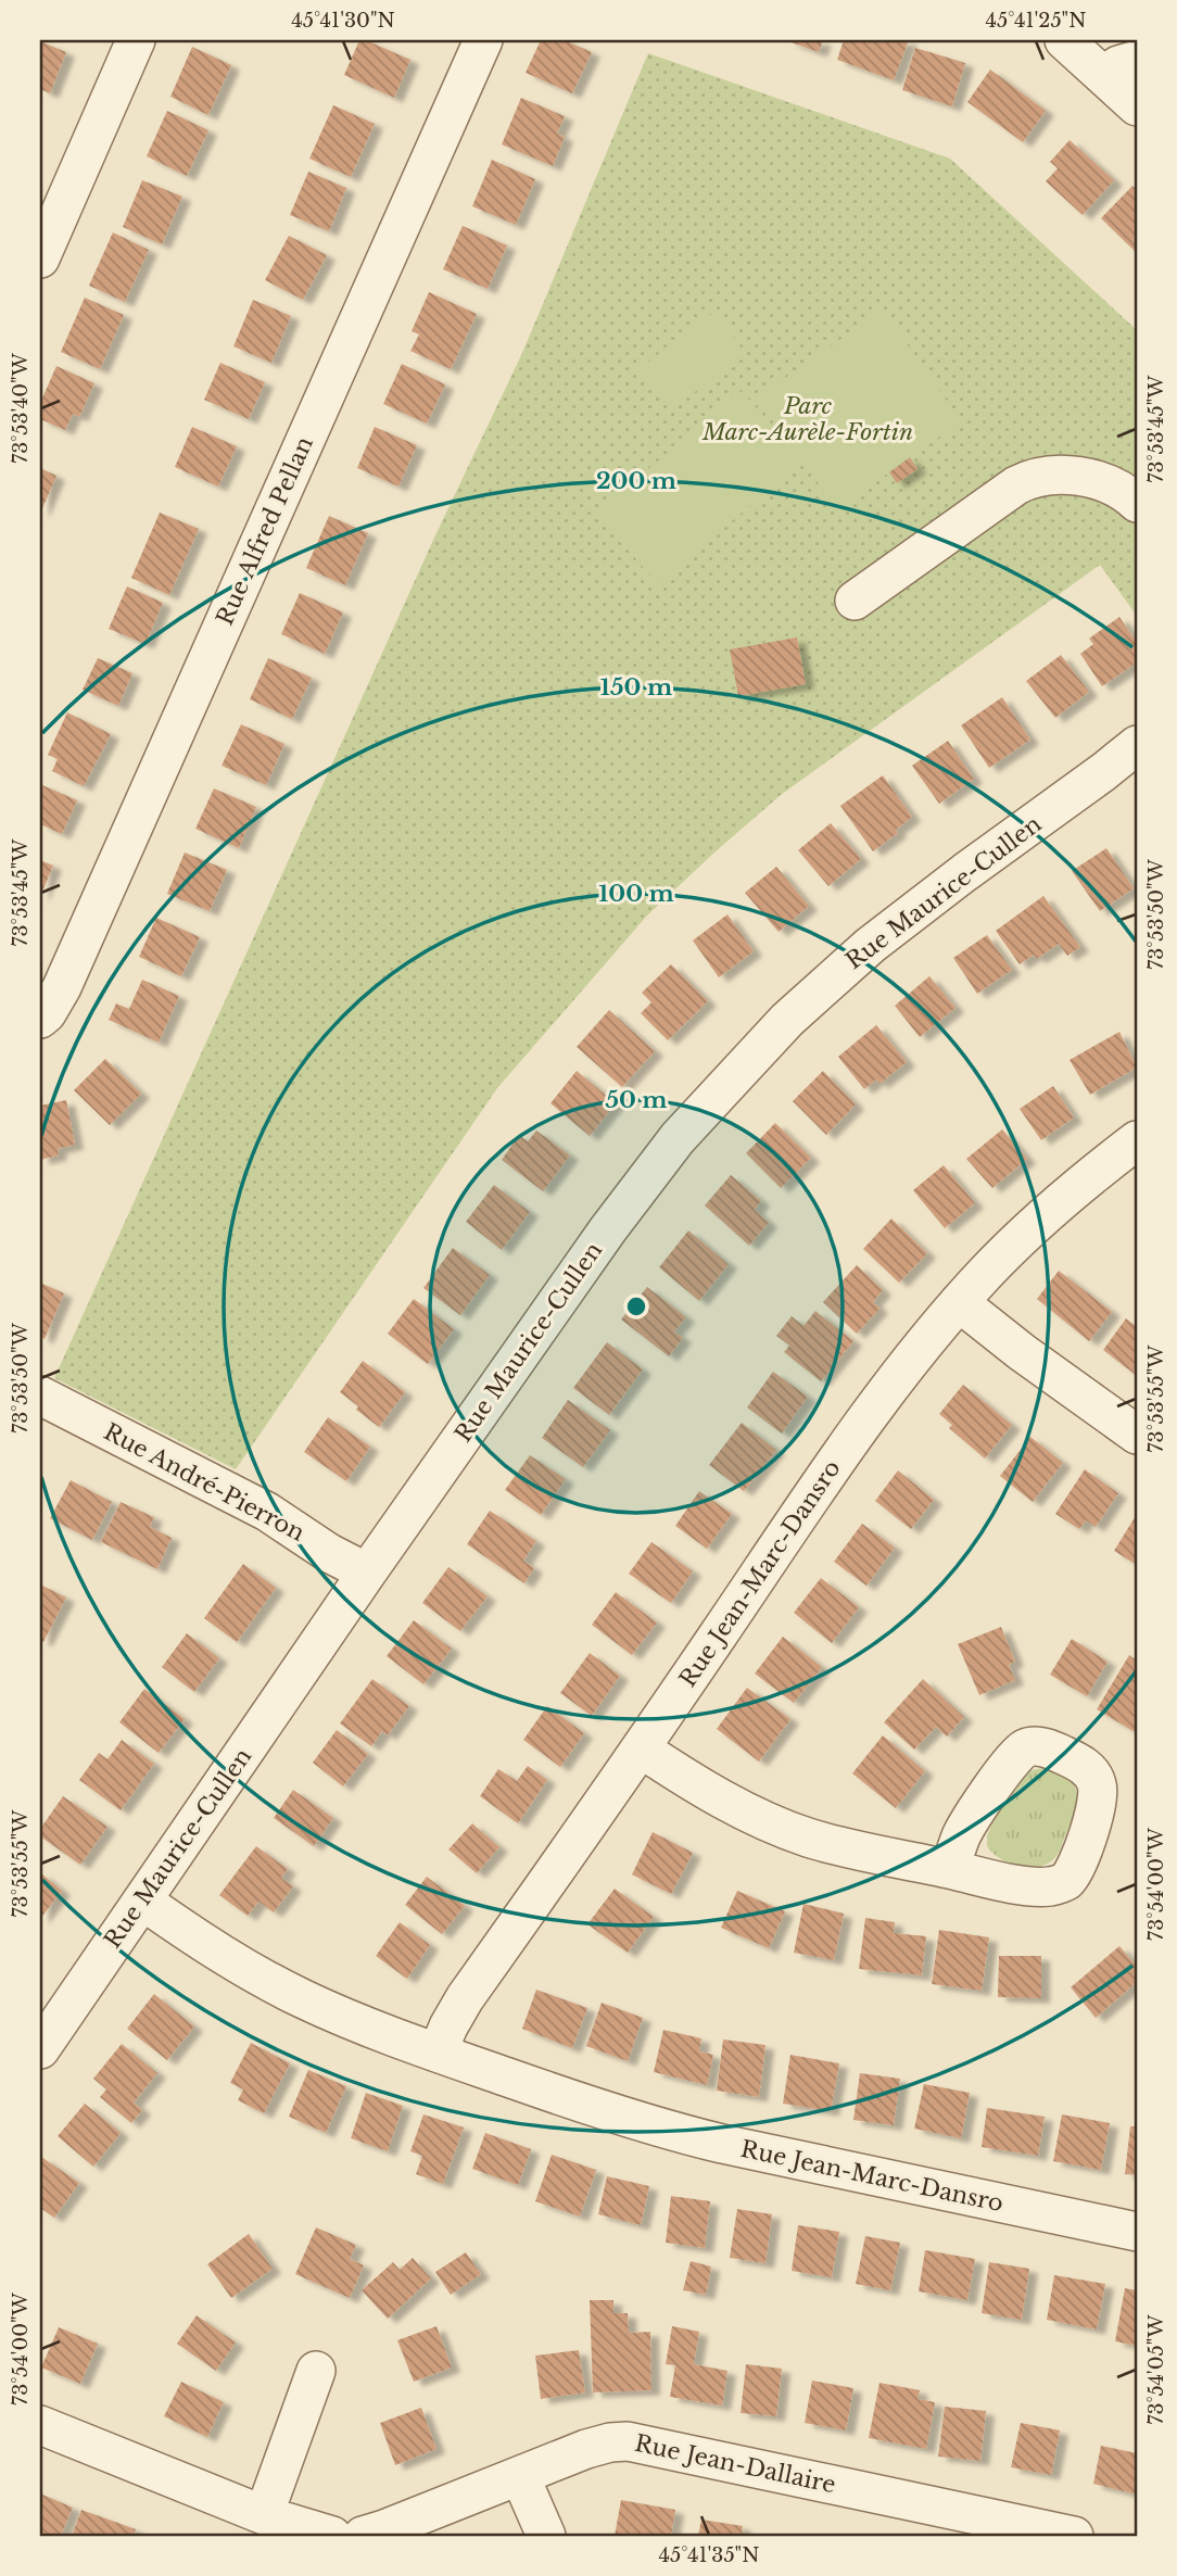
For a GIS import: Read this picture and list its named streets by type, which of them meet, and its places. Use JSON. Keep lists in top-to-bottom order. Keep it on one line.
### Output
{"streets":{"street":["Rue Alfred Pellan","Rue Maurice-Cullen","Rue André-Pierron","Rue Jean-Marc-Dansro","Rue Jean-Dallaire"]},"crossings":[["Rue Maurice-Cullen","Rue André-Pierron"],["Rue Maurice-Cullen","Rue Jean-Marc-Dansro"]],"parks":["Parc Marc-Aurèle-Fortin"],"coordinates":["45°41'30\"N","45°41'25\"N","73°53'40\"W","73°53'45\"W","73°53'50\"W","73°53'55\"W","73°54'00\"W","73°54'05\"W","45°41'35\"N"],"rings":["200 m","150 m","100 m","50 m"]}
